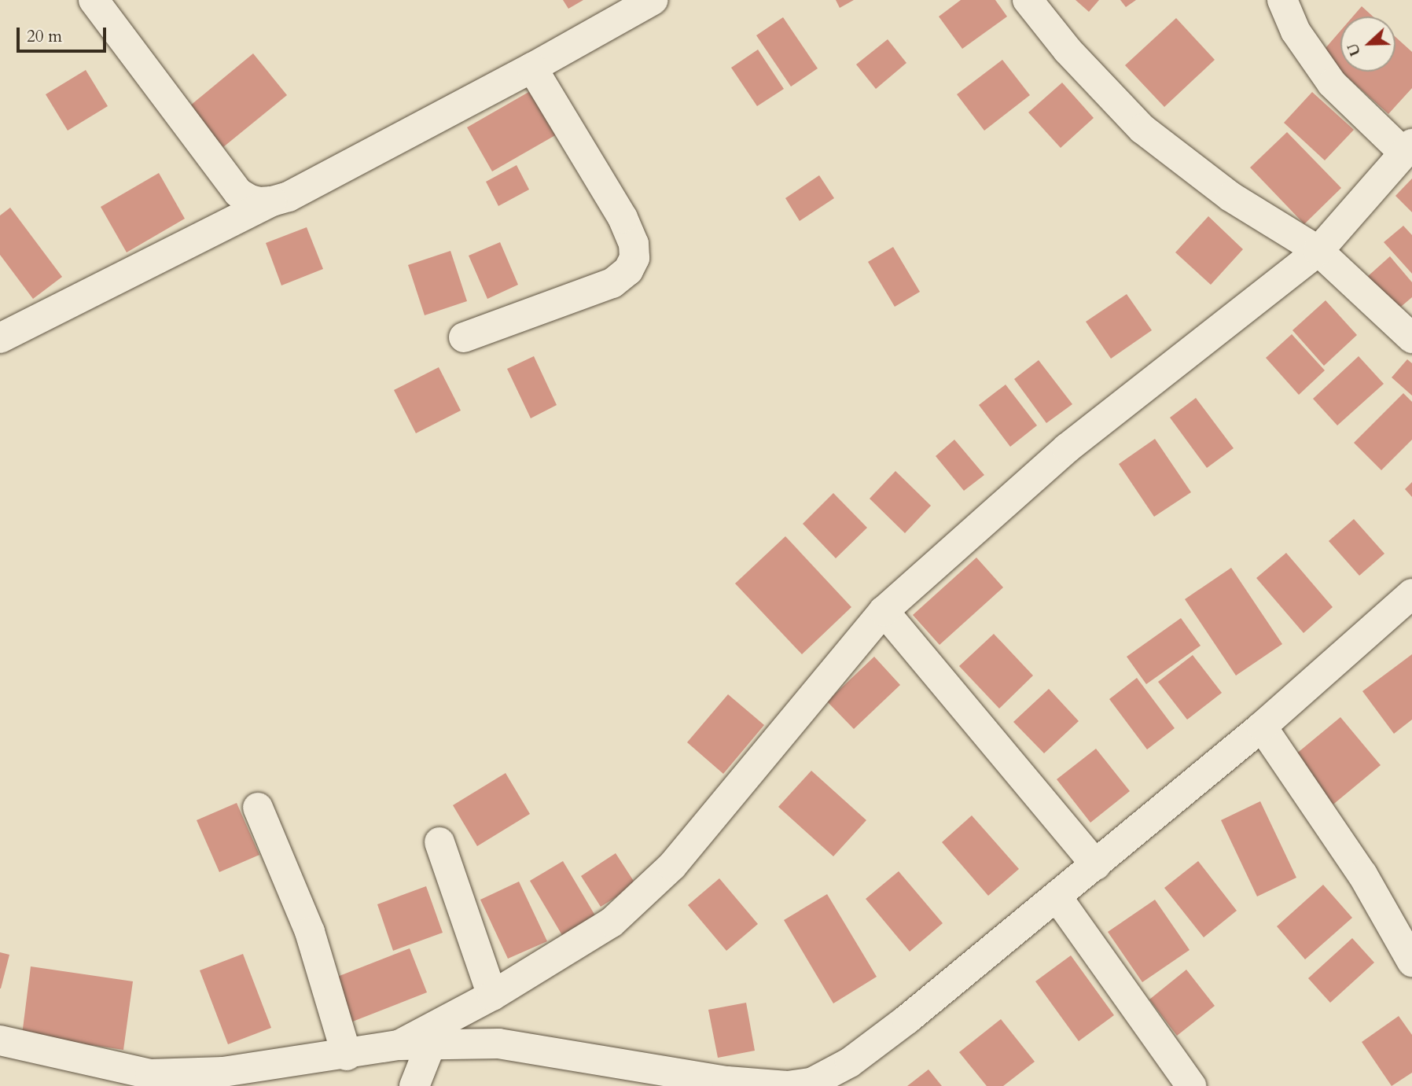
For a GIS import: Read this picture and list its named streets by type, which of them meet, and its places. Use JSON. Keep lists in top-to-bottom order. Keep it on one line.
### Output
{"scale_bar":"20 m","north":"left"}
